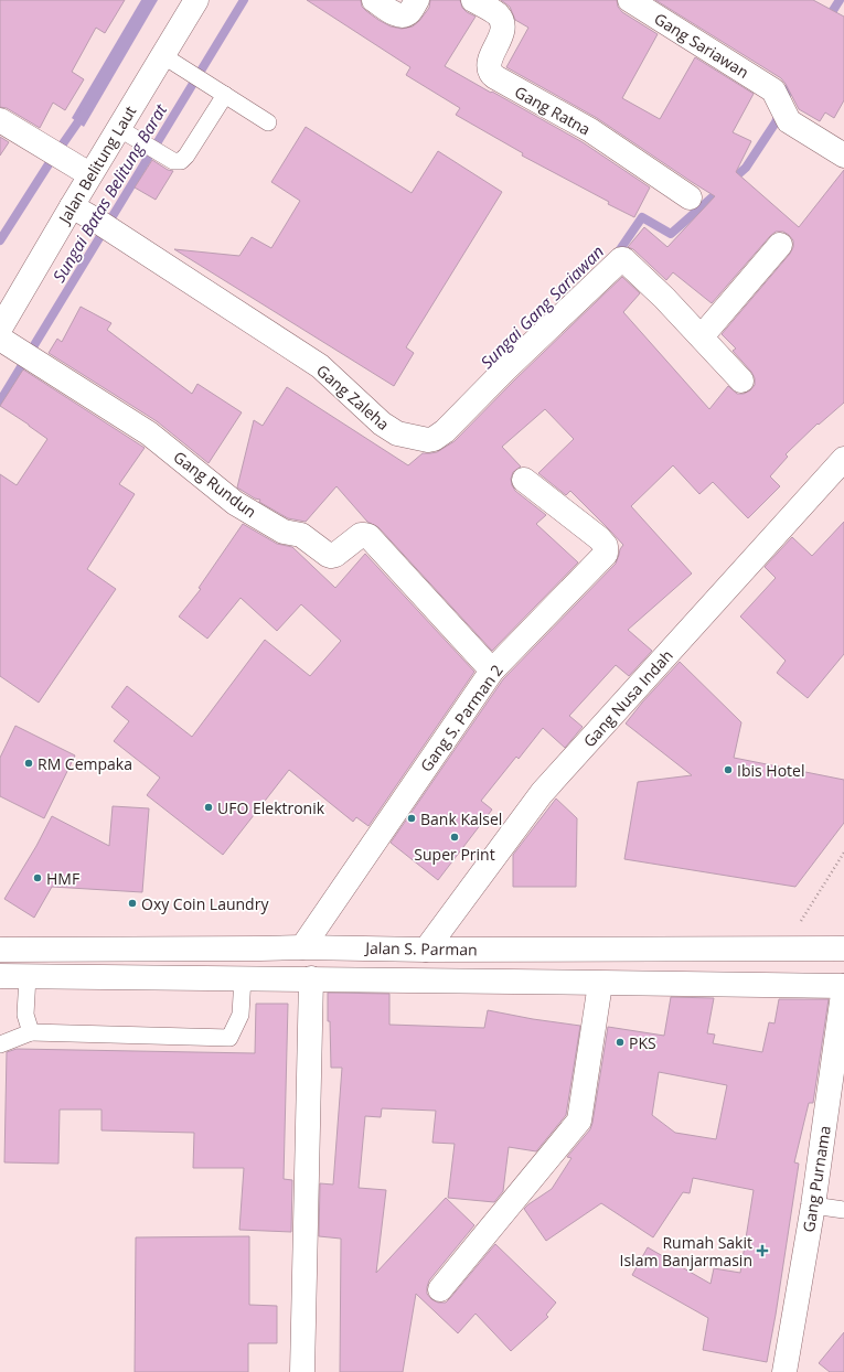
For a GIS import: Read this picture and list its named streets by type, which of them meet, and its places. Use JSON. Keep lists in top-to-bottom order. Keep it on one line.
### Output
{"streets":{"main road":["Gang Sariawan","Gang Ratna","Jalan Belitung Laut","Gang Zaleha","Gang Rundun","Gang Nusa Indah","Gang S. Parman 2","Jalan S. Parman","Gang Purnama"]},"crossings":[["Jalan Belitung Laut","Gang Zaleha"],["Gang Rundun","Gang S. Parman 2"],["Gang Nusa Indah","Jalan S. Parman"],["Gang S. Parman 2","Jalan S. Parman"],["Jalan S. Parman","Gang Purnama"]],"water":["Sungai Batas Belitung Barat","Sungai Gang Sariawan"],"places":{"other":["RM Cempaka","Ibis Hotel","UFO Elektronik","Bank Kalsel","Super Print","HMF","Oxy Coin Laundry","PKS"],"health":["Rumah Sakit Islam Banjarmasin"]}}
